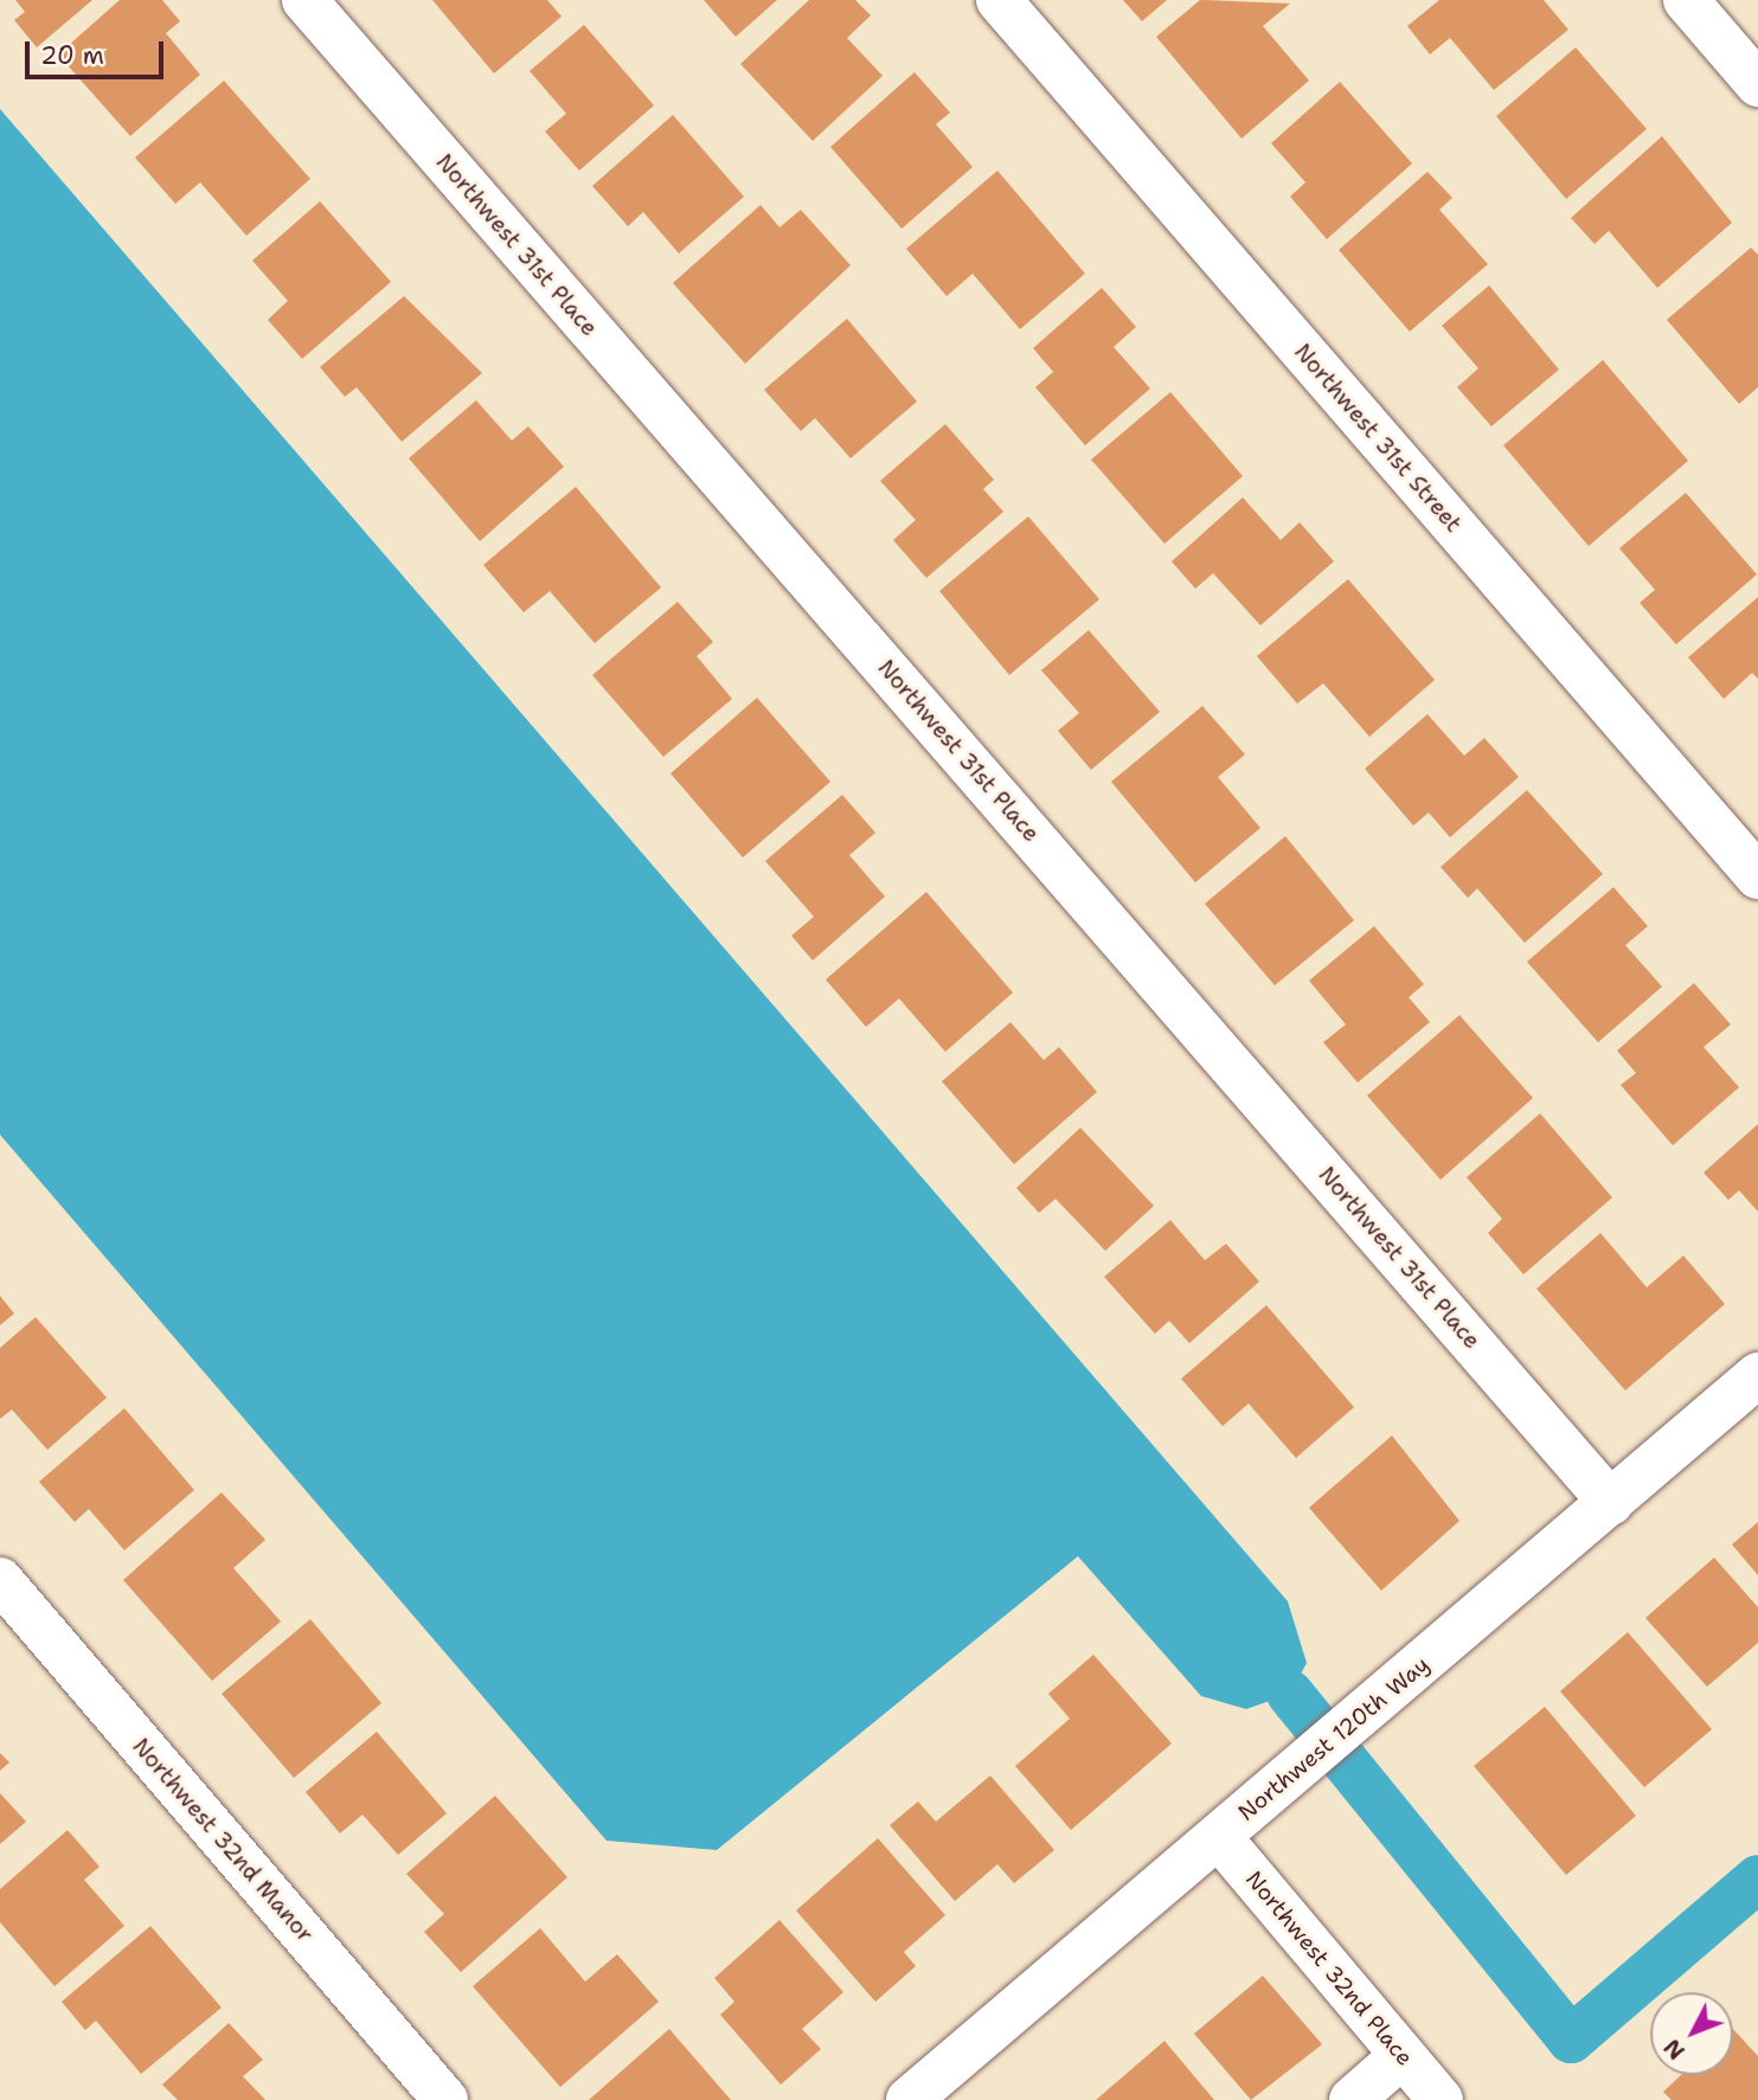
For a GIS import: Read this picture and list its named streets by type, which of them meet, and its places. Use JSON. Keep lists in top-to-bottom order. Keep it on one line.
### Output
{"streets":{"street":["Northwest 31st Place","Northwest 31st Street","Northwest 120th Way","Northwest 32nd Manor","Northwest 32nd Place"]},"crossings":[["Northwest 31st Place","Northwest 120th Way"],["Northwest 120th Way","Northwest 32nd Place"]],"scale_bar":"20 m","north":"bottom left"}
